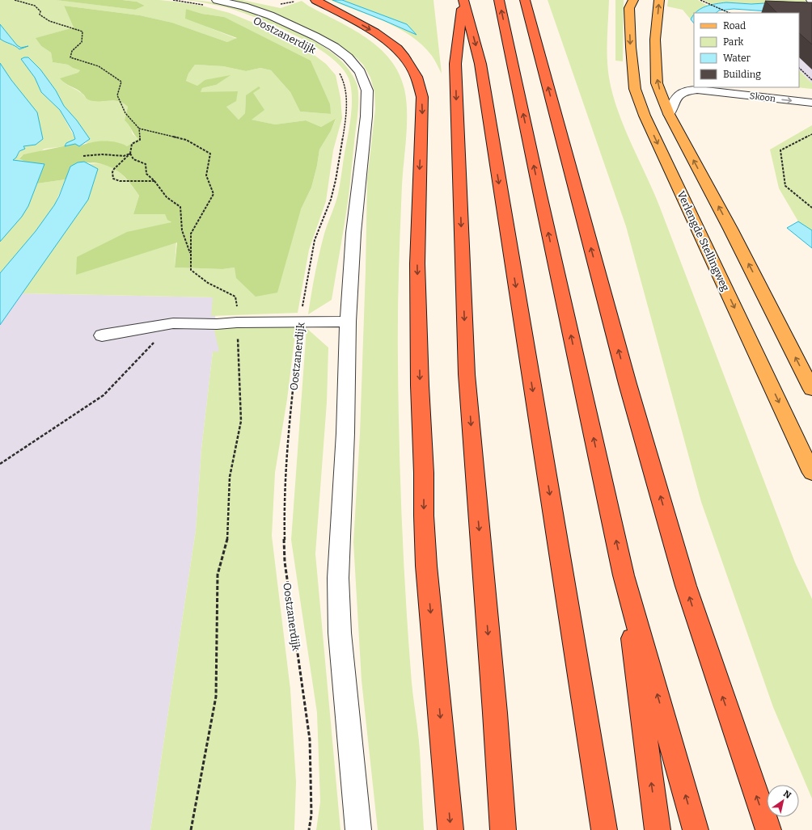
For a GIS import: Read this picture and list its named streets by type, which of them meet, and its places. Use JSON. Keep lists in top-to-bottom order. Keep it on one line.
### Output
{"streets":{"main road":["Verlengde Stellingweg"],"street":["Oostzanerdijk","Skoon"]},"one_way":["Skoon"],"legend":["Road","Park","Water","Building"],"north":"top right"}
